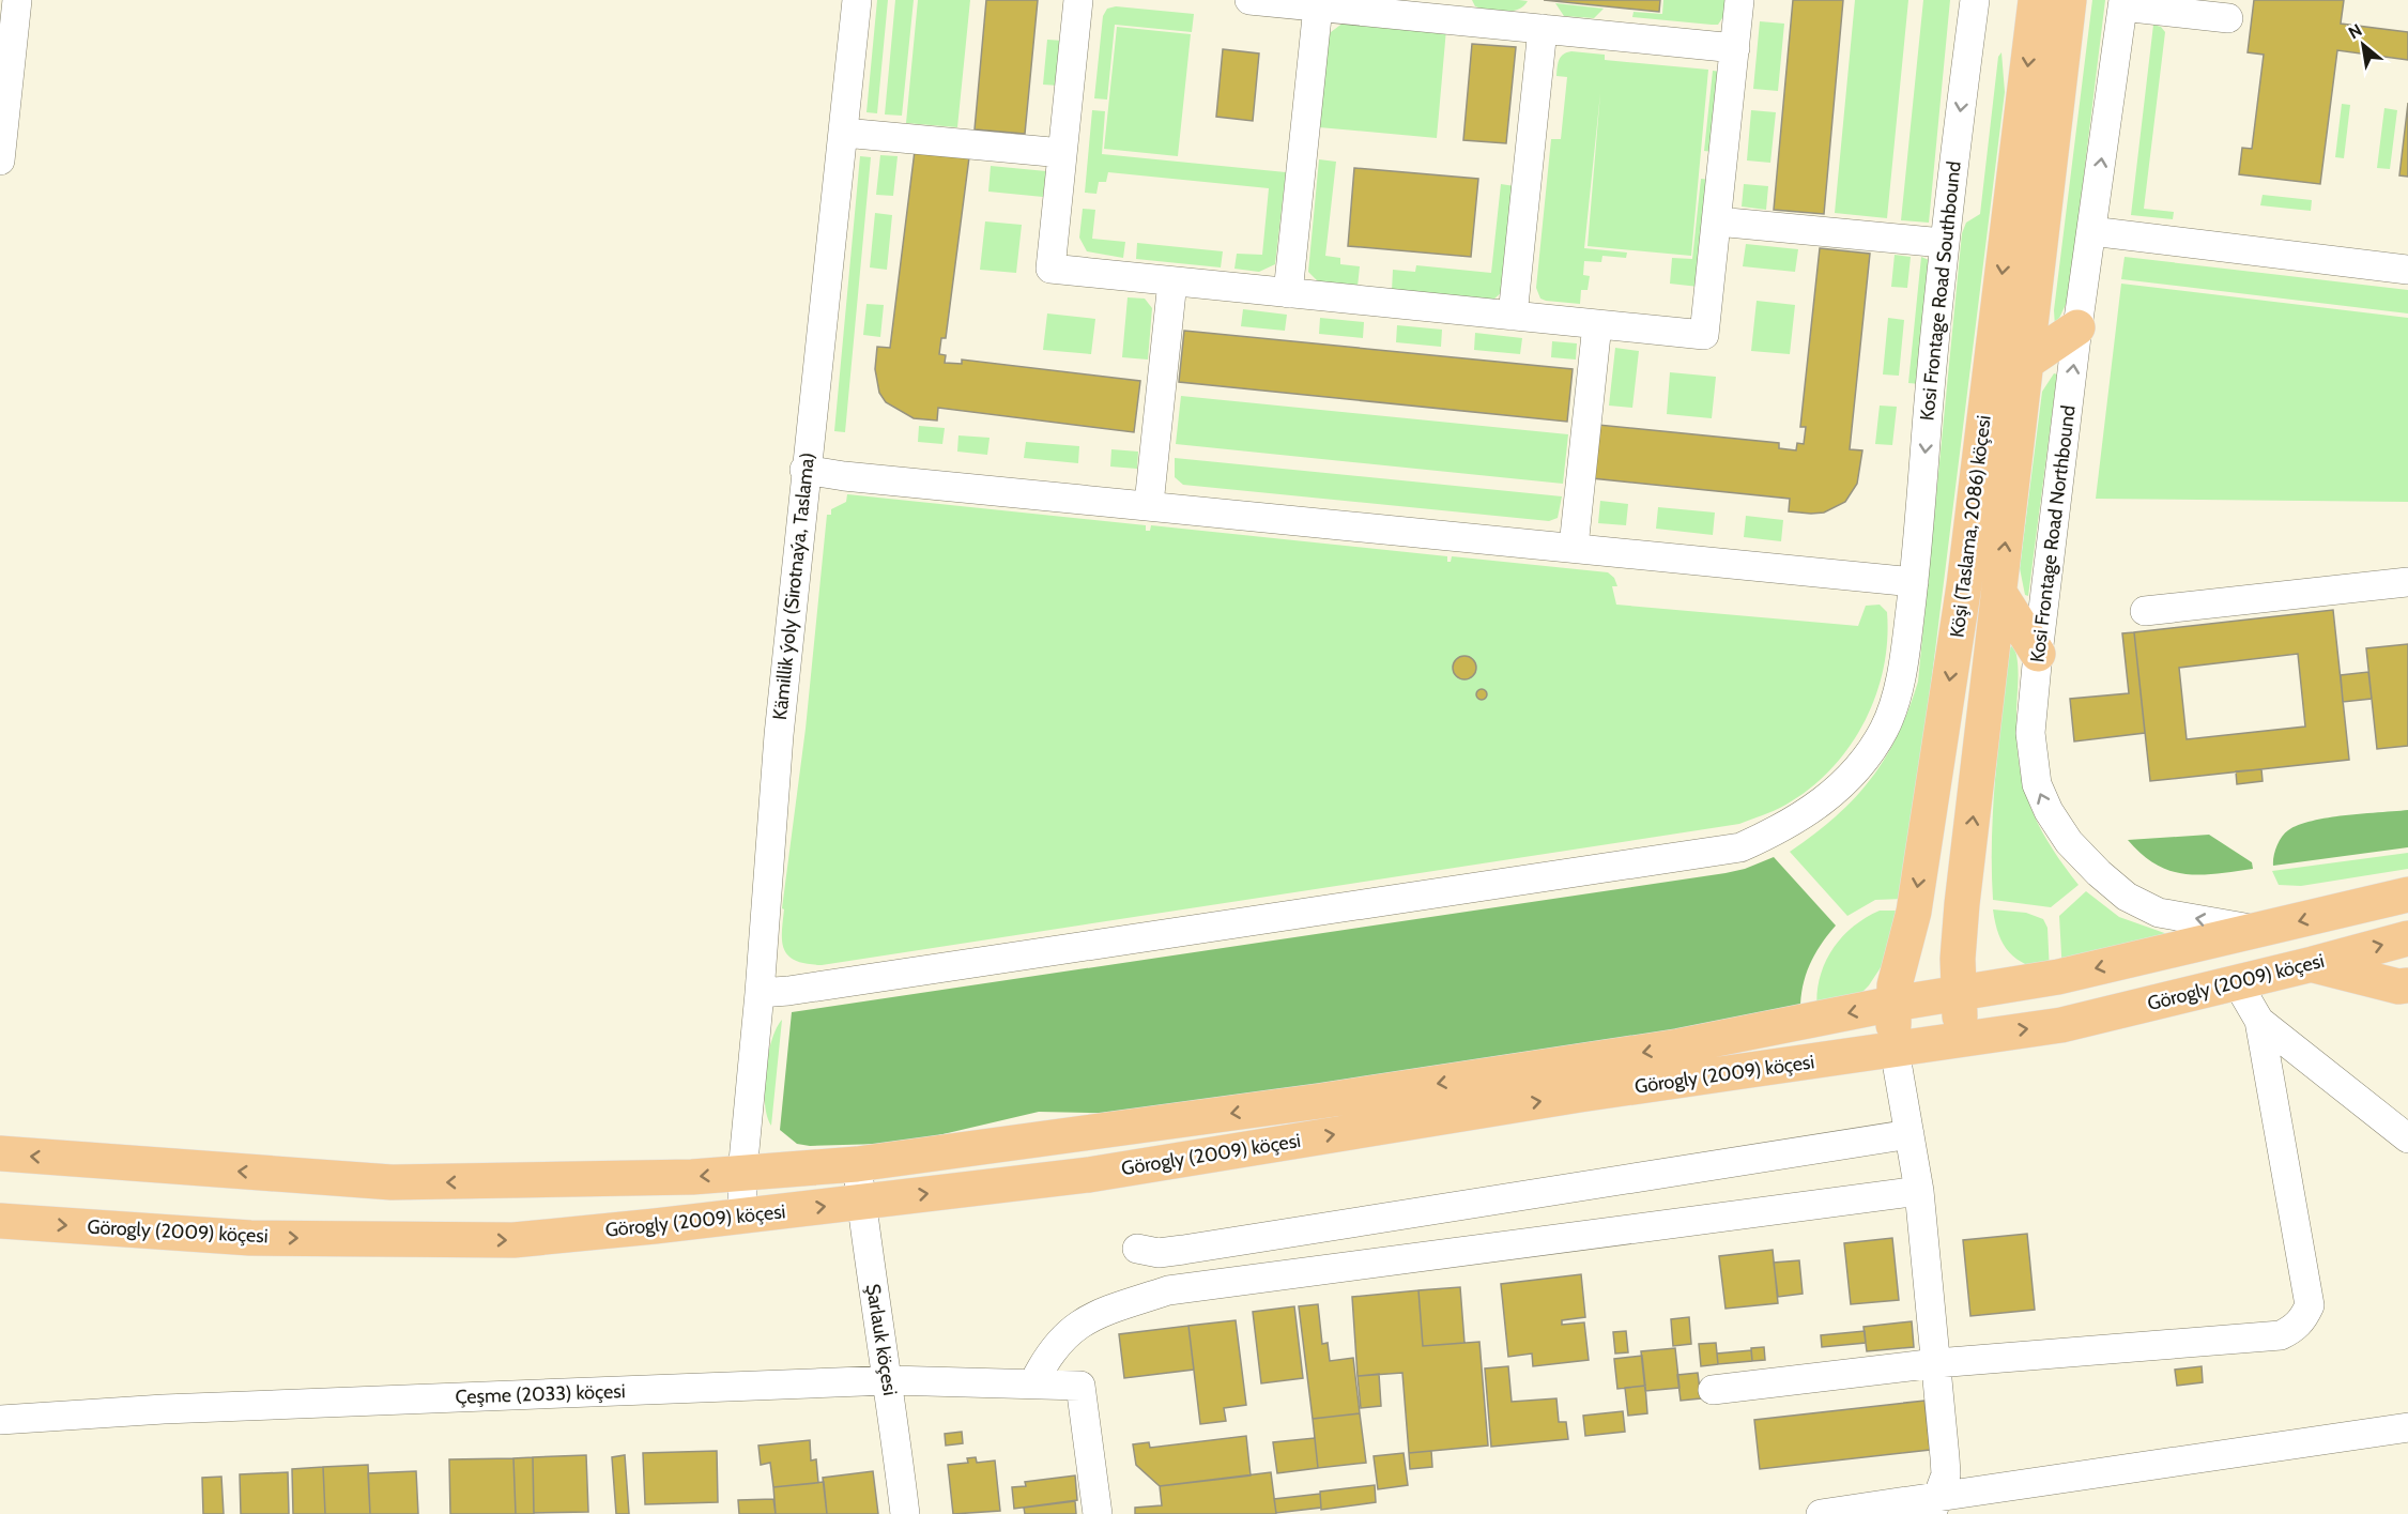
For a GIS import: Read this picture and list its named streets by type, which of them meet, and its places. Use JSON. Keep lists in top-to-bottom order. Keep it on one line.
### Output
{"streets":{"main road":["Köşi (Taslama, 2086) köçesi","Görogly (2009) köçesi"],"street":["Kosi Frontage Road Southbound","Kosi Frontage Road Northbound","Kämillik ýoly (Sirotnaýa, Taslama)","Şarlauk köçesi","Çeşme (2033) köçesi"]},"crossings":[["Kosi Frontage Road Southbound","Kämillik ýoly (Sirotnaýa, Taslama)"],["Köşi (Taslama, 2086) köçesi","Görogly (2009) köçesi"],["Kosi Frontage Road Northbound","Görogly (2009) köçesi"],["Kämillik ýoly (Sirotnaýa, Taslama)","Görogly (2009) köçesi"],["Görogly (2009) köçesi","Şarlauk köçesi"],["Şarlauk köçesi","Çeşme (2033) köçesi"]],"one_way":["Kosi Frontage Road Northbound"],"north":"top left"}
